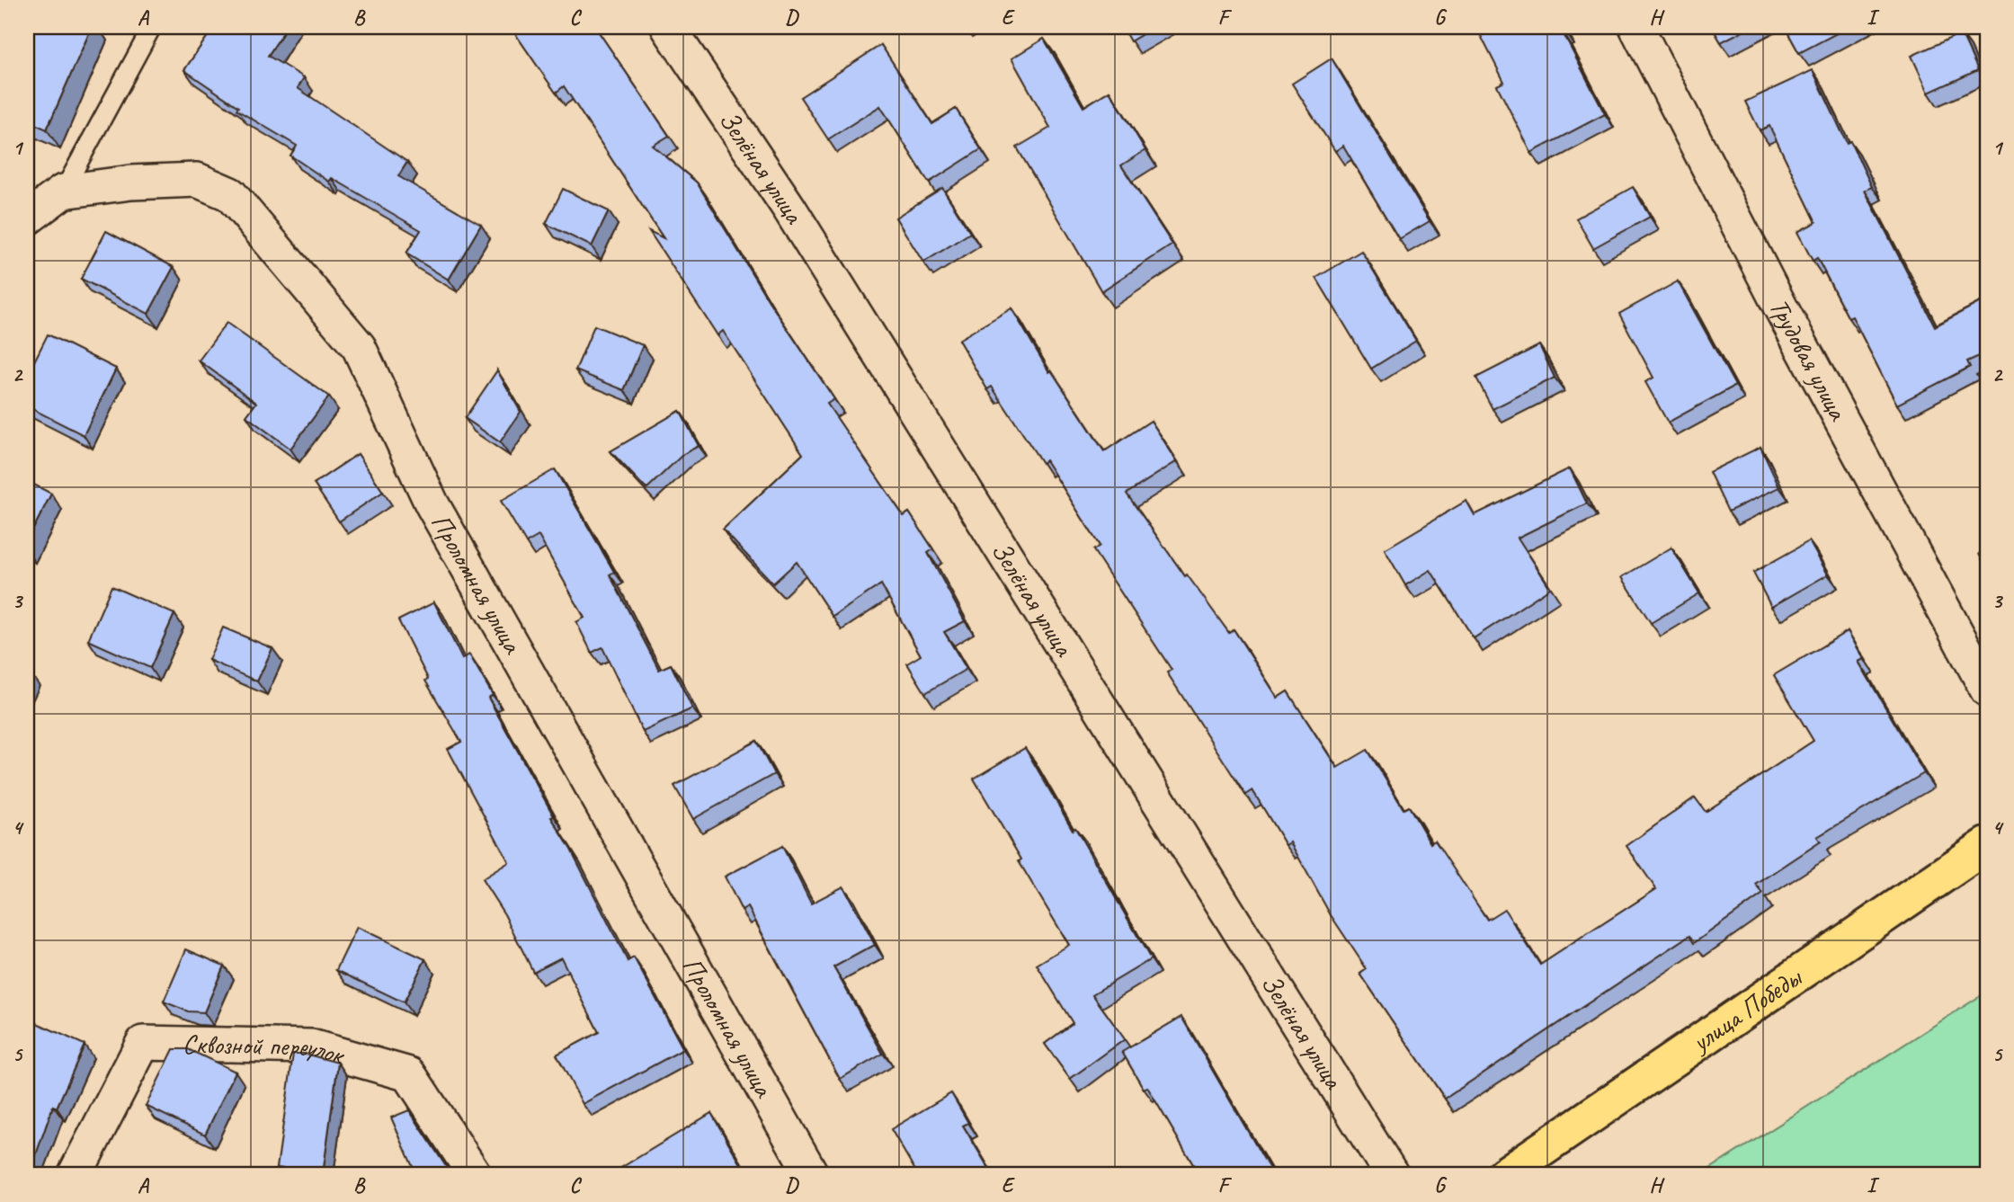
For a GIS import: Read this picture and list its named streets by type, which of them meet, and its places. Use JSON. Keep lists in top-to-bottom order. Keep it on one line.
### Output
{"streets":{"main road":["улица Победы"],"street":["Зелёная улица","Трудовая улица","Проломная улица","Сквозной переулок"]},"grid":{"columns":["A","B","C","D","E","F","G","H","I"],"rows":["1","2","3","4","5"]}}
